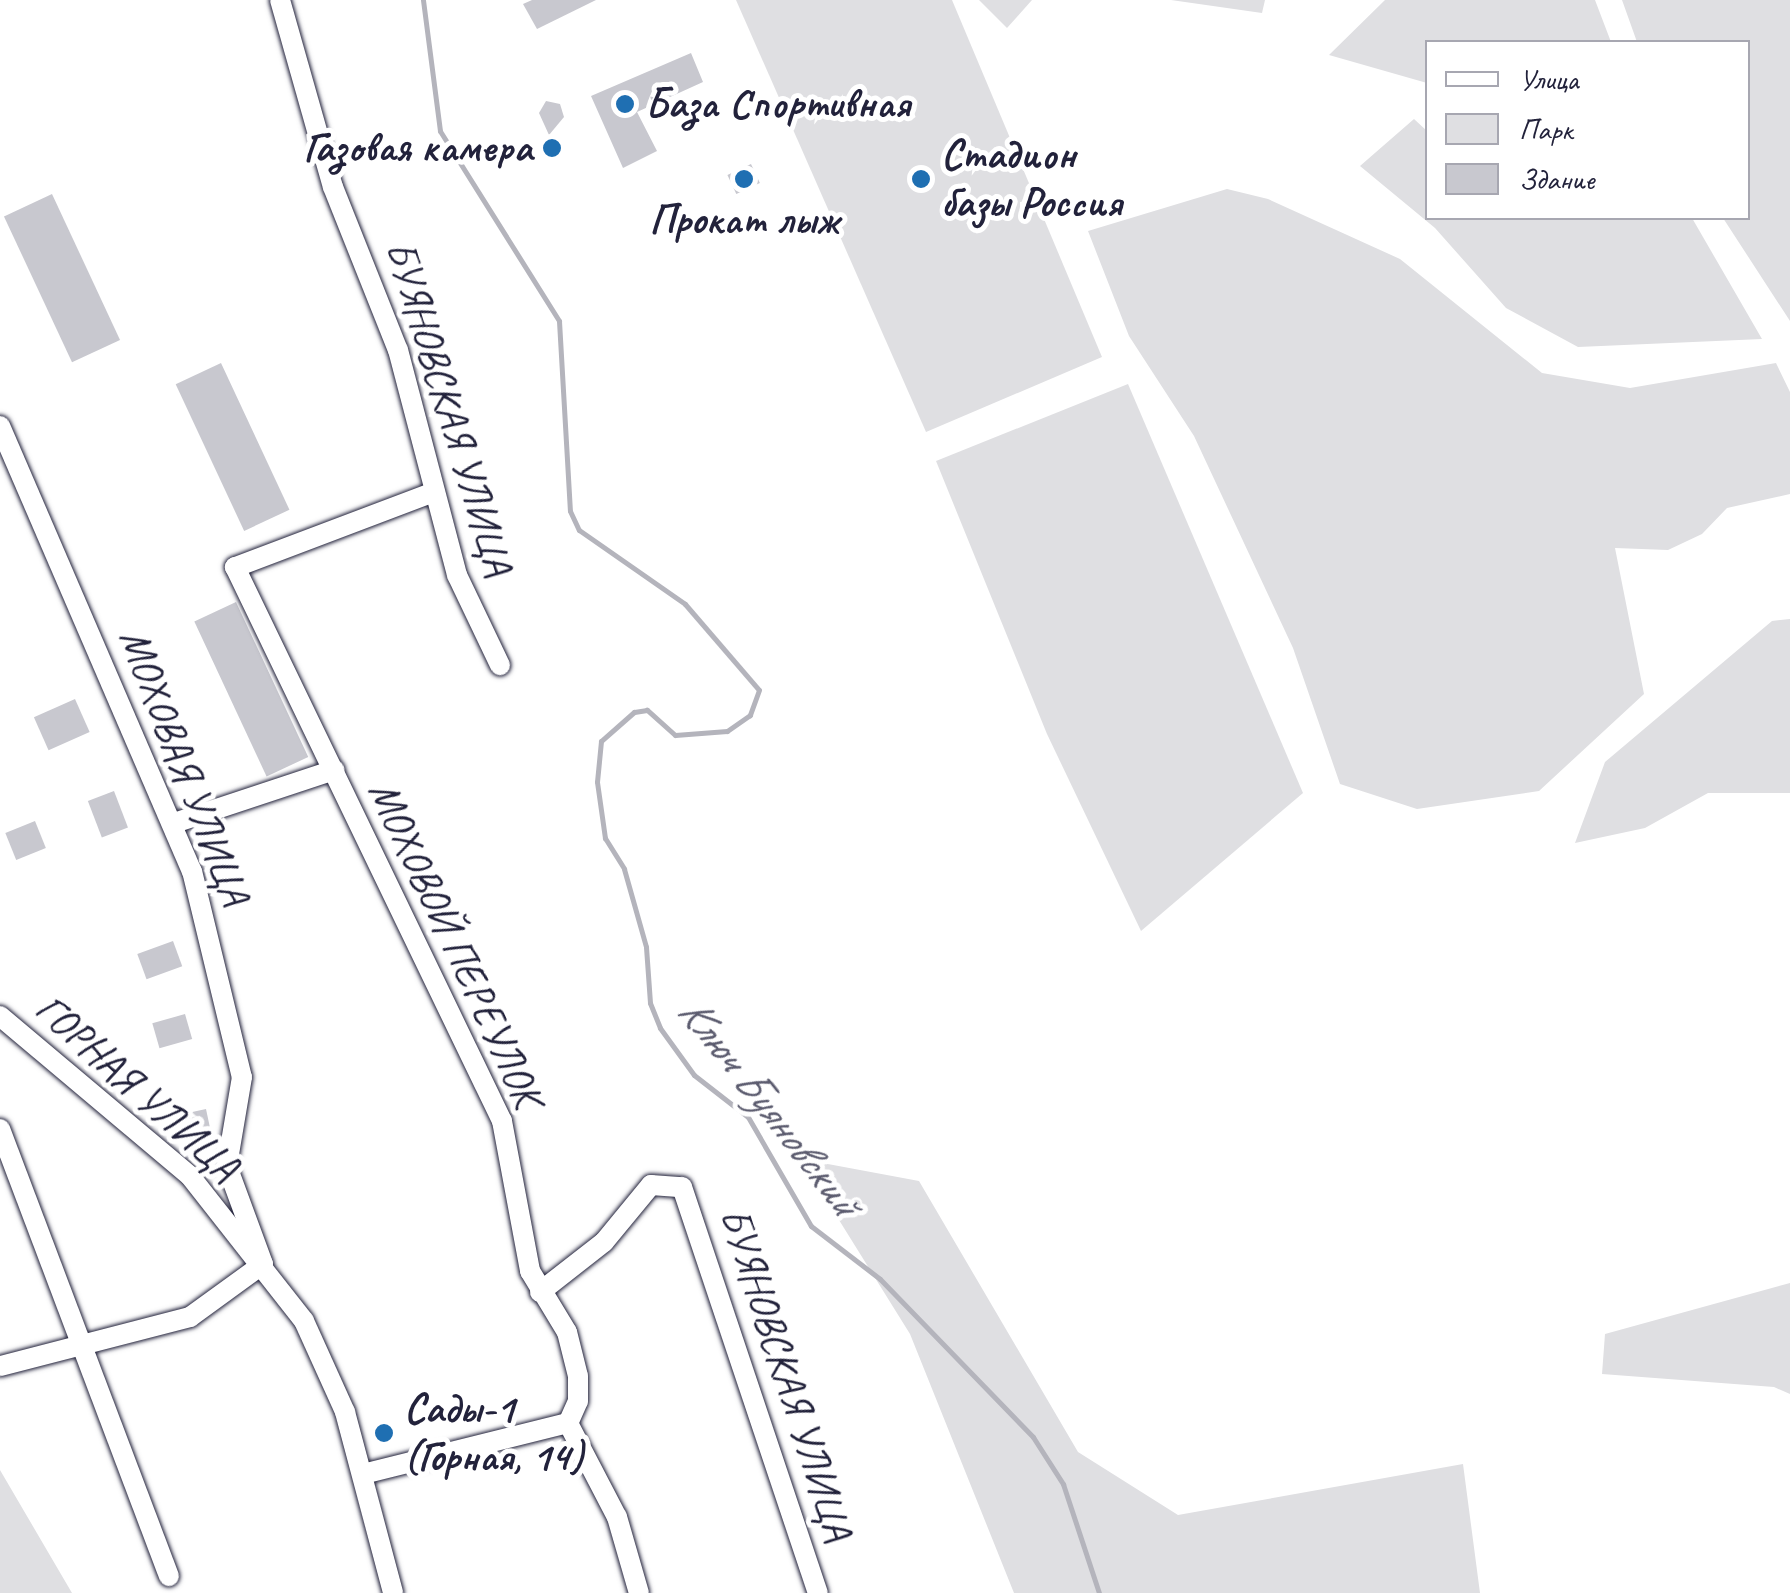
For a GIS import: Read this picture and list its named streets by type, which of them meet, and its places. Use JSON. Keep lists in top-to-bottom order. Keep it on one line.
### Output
{"streets":{"street":["БУЯНОВСКАЯ УЛИЦА","МОХОВАЯ УЛИЦА","МОХОВОЙ ПЕРЕУЛОК","ГОРНАЯ УЛИЦА"]},"crossings":[["БУЯНОВСКАЯ УЛИЦА","МОХОВОЙ ПЕРЕУЛОК"],["МОХОВАЯ УЛИЦА","МОХОВОЙ ПЕРЕУЛОК"],["МОХОВАЯ УЛИЦА","ГОРНАЯ УЛИЦА"]],"water":["Ключ Буяновский"],"places":["База Спортивная","Газовая камера","Прокат лыж","Стадион базы Россия","Сады-1 (Горная, 14)"],"legend":["Улица","Парк","Здание"]}
